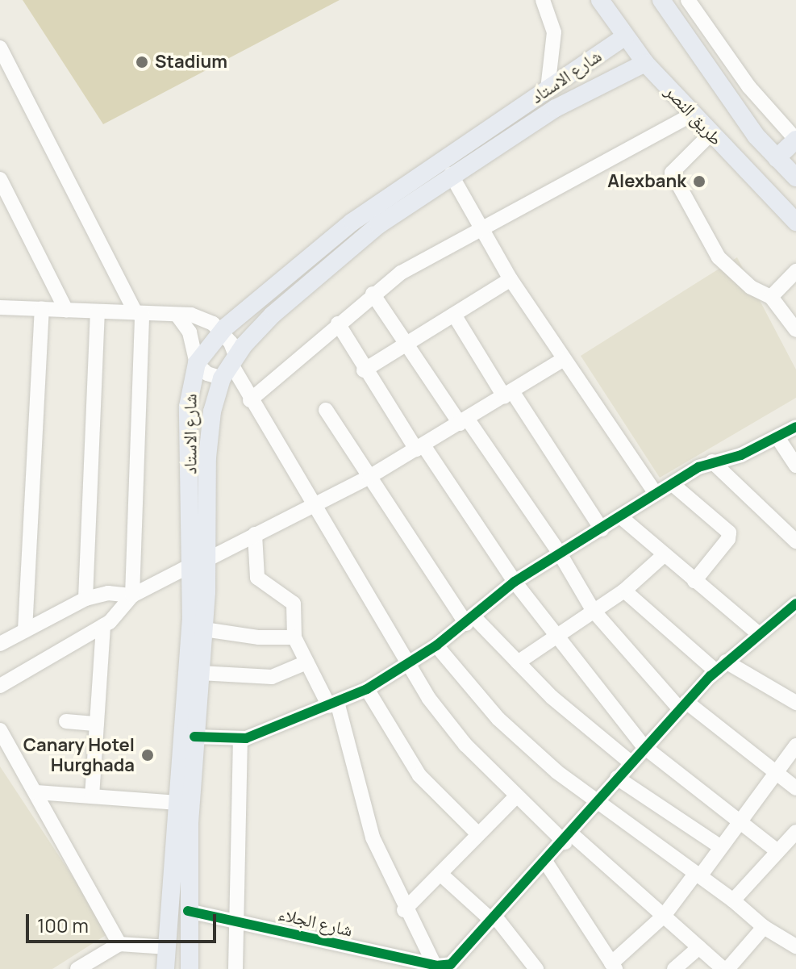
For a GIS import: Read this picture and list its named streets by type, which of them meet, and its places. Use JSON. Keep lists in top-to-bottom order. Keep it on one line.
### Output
{"streets":{"main road":["شارع الاستاد","طريق النصر"],"street":["شارع الجلاء"]},"crossings":[["شارع الاستاد","طريق النصر"],["شارع الاستاد","شارع الجلاء"]],"places":["Stadium","Alexbank","Canary Hotel Hurghada"],"scale_bar":"100 m"}
